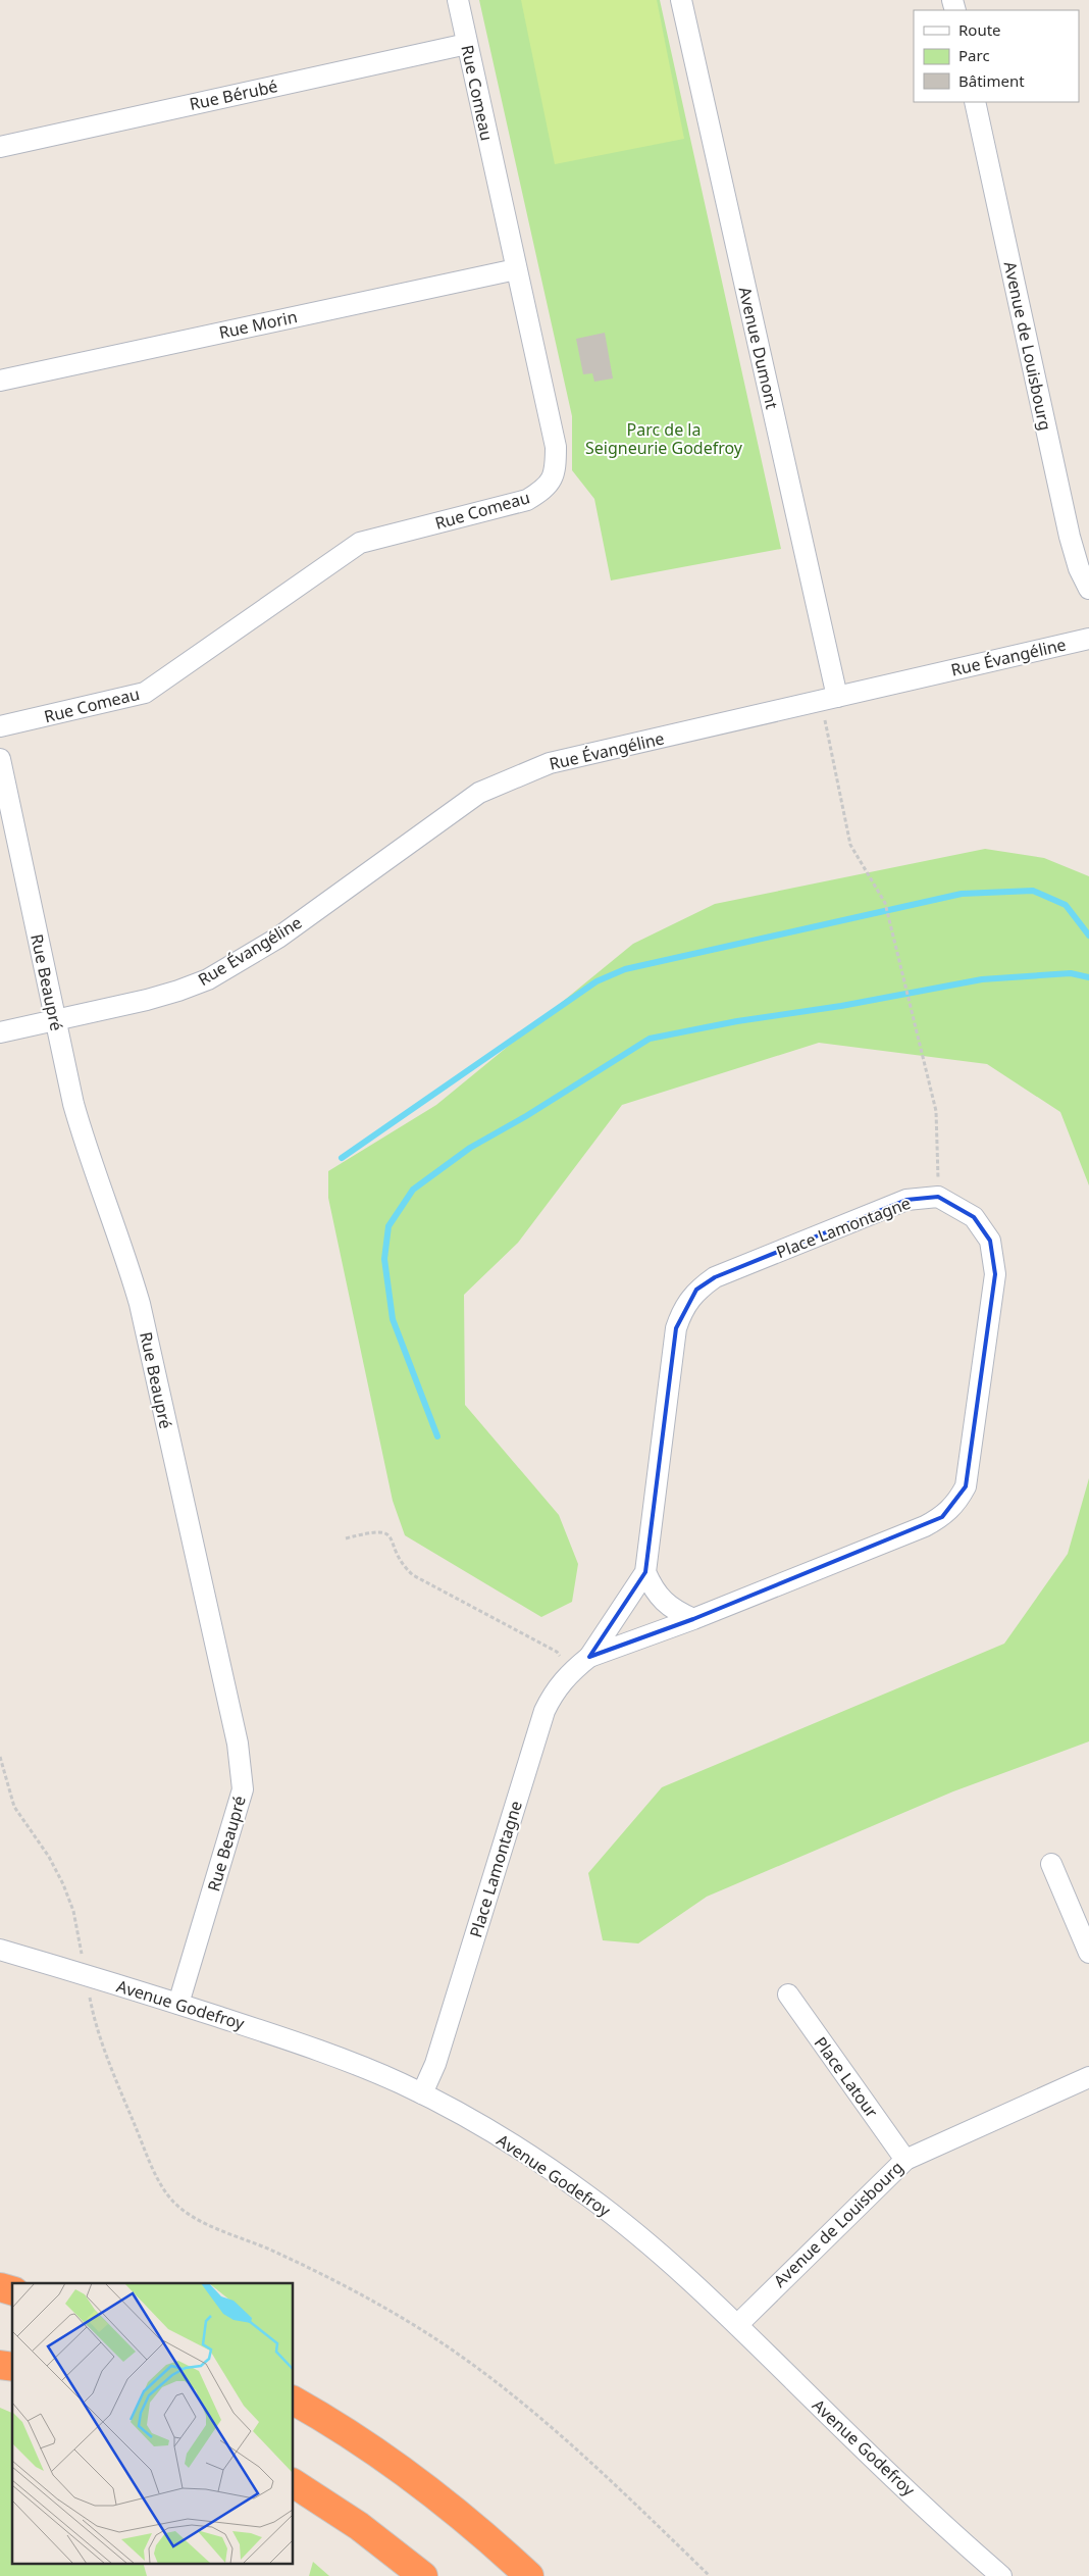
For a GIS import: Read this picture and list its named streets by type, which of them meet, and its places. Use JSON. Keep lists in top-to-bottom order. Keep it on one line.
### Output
{"streets":{"street":["Rue Comeau","Rue Bérubé","Rue Morin","Avenue de Louisbourg","Avenue Dumont","Rue Évangéline","Rue Beaupré","Place Lamontagne","Avenue Godefroy","Place Latour"]},"crossings":[["Rue Comeau","Rue Bérubé"],["Rue Comeau","Rue Morin"],["Avenue de Louisbourg","Avenue Godefroy"],["Avenue de Louisbourg","Place Latour"],["Avenue Dumont","Rue Évangéline"],["Rue Évangéline","Rue Beaupré"],["Rue Beaupré","Avenue Godefroy"],["Place Lamontagne","Avenue Godefroy"]],"parks":["Parc de la Seigneurie Godefroy"],"legend":["Route","Parc","Bâtiment"]}
